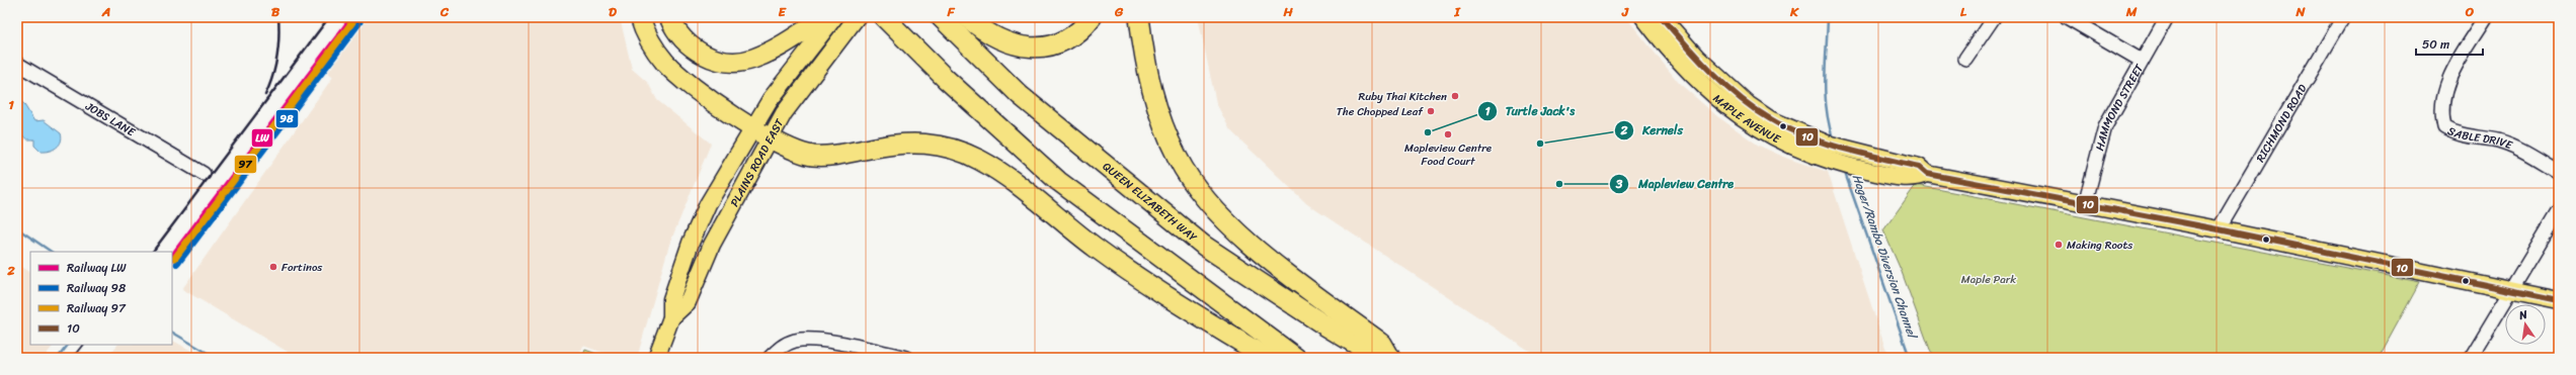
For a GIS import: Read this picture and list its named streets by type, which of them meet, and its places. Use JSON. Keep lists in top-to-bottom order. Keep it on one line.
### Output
{"streets":{"highway":["QUEEN ELIZABETH WAY"],"main road":["MAPLE AVENUE","PLAINS ROAD EAST"],"street":["HAMMOND STREET","JOBS LANE","RICHMOND ROAD","SABLE DRIVE"]},"crossings":[["HAMMOND STREET","MAPLE AVENUE"],["MAPLE AVENUE","RICHMOND ROAD"]],"water":["Hager/Rambo Diversion Channel"],"parks":["Maple Park"],"places":["Ruby Thai Kitchen","The Chopped Leaf","Turtle Jack's","Mapleview Centre Food Court","Kernels","Mapleview Centre","Making Roots","Fortinos"],"lines":["rail line LW","transit line 10","rail line 98","rail line 97"],"legend":["Railway LW","Railway 98","Railway 97","10"],"scale_bar":"50 m","north":"top","grid":{"columns":["A","B","C","D","E","F","G","H","I","J","K","L","M","N","O"],"rows":["1","2"]}}
